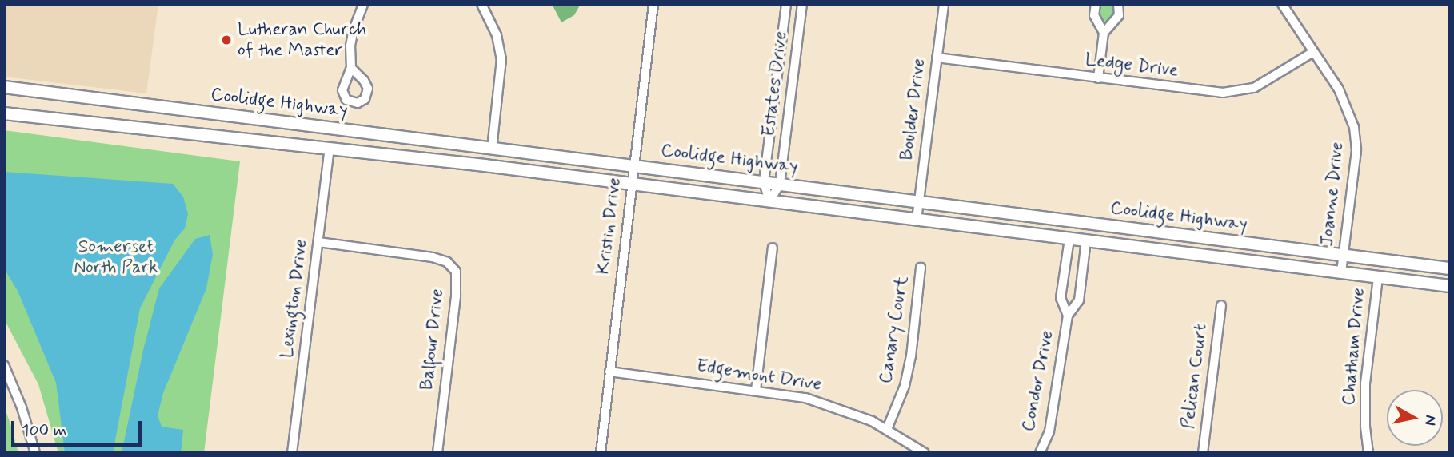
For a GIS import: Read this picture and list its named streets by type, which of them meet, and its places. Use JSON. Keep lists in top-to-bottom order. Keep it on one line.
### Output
{"streets":{"main road":["Coolidge Highway"],"street":["Ledge Drive","Estates Drive","Boulder Drive","Joanne Drive","Kristin Drive","Lexington Drive","Canary Court","Balfour Drive","Chatham Drive","Edgemont Drive","Pelican Court","Condor Drive"]},"crossings":[["Ledge Drive","Boulder Drive"],["Ledge Drive","Joanne Drive"],["Estates Drive","Coolidge Highway"],["Coolidge Highway","Boulder Drive"],["Coolidge Highway","Joanne Drive"],["Coolidge Highway","Kristin Drive"],["Coolidge Highway","Lexington Drive"],["Coolidge Highway","Chatham Drive"],["Coolidge Highway","Condor Drive"],["Kristin Drive","Edgemont Drive"],["Lexington Drive","Balfour Drive"],["Canary Court","Edgemont Drive"]],"parks":["Somerset North Park"],"places":["Lutheran Church of the Master"],"scale_bar":"100 m","north":"right"}
